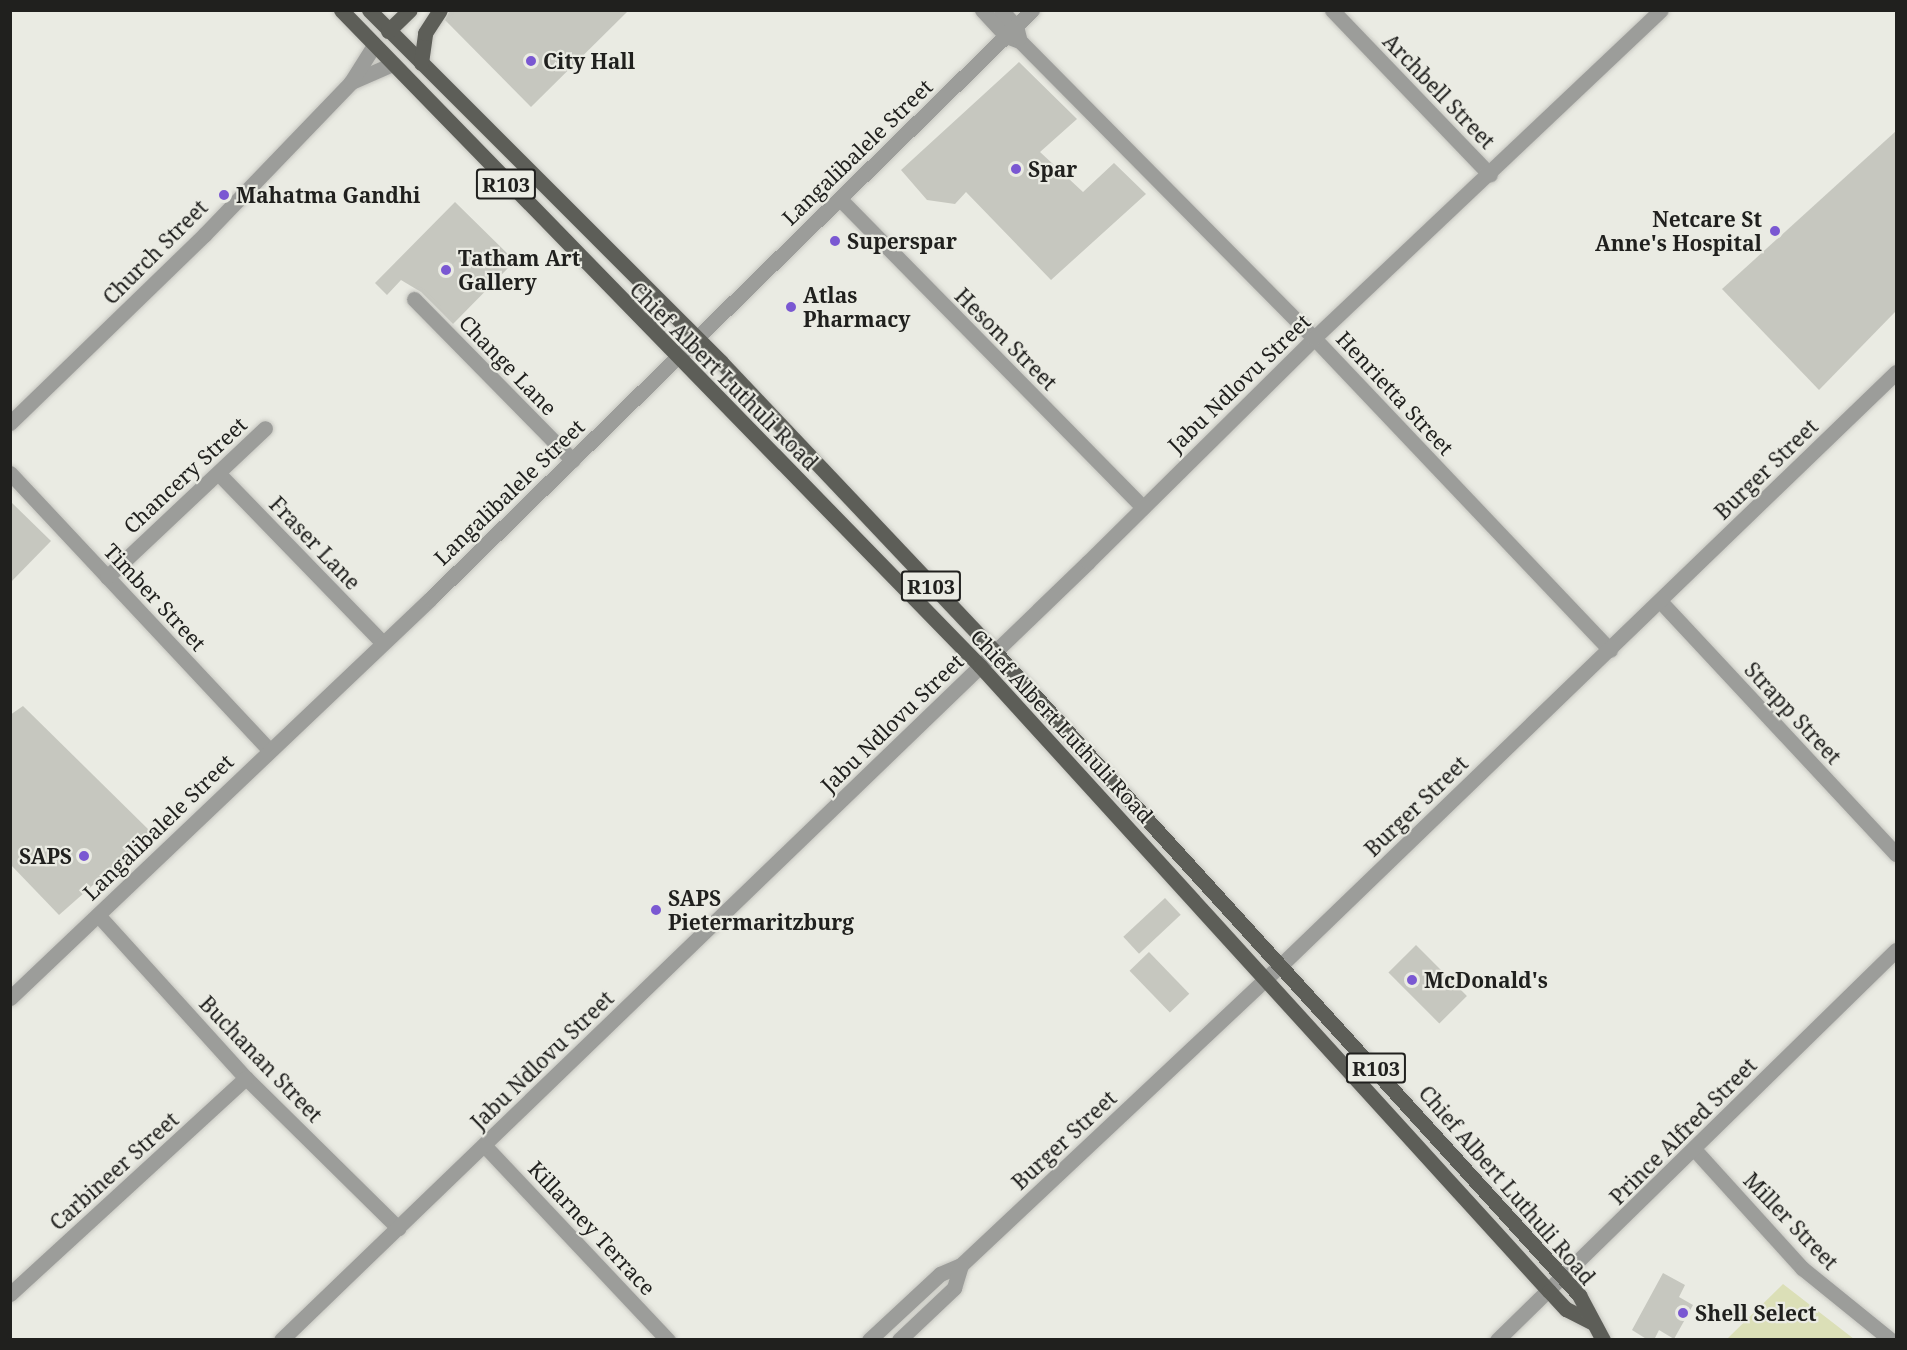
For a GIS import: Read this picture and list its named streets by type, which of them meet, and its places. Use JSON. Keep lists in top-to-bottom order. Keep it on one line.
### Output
{"streets":{"main road":["R103","Chief Albert Luthuli Road"],"street":["Archbell Street","Langalibalele Street","Church Street","Hesom Street","Change Lane","Jabu Ndlovu Street","Henrietta Street","Burger Street","Chancery Street","Fraser Lane","Timber Street","Strapp Street","Buchanan Street","Prince Alfred Street","Carbineer Street","Miller Street","Killarney Terrace"]},"crossings":[["Archbell Street","Jabu Ndlovu Street"],["Langalibalele Street","Hesom Street"],["Langalibalele Street","Change Lane"],["Langalibalele Street","Chief Albert Luthuli Road"],["Langalibalele Street","Henrietta Street"],["Langalibalele Street","Fraser Lane"],["Langalibalele Street","Timber Street"],["Langalibalele Street","Buchanan Street"],["Church Street","Chief Albert Luthuli Road"],["Hesom Street","Jabu Ndlovu Street"],["Chief Albert Luthuli Road","Jabu Ndlovu Street"],["Chief Albert Luthuli Road","Burger Street"],["Chief Albert Luthuli Road","Prince Alfred Street"],["Jabu Ndlovu Street","Henrietta Street"],["Jabu Ndlovu Street","Buchanan Street"],["Jabu Ndlovu Street","Killarney Terrace"],["Henrietta Street","Burger Street"],["Burger Street","Strapp Street"],["Chancery Street","Fraser Lane"],["Chancery Street","Timber Street"],["Buchanan Street","Carbineer Street"],["Prince Alfred Street","Miller Street"]],"places":["City Hall","Spar","Mahatma Gandhi","Netcare St Anne's Hospital","Superspar","Tatham Art Gallery","Atlas Pharmacy","SAPS","SAPS Pietermaritzburg","McDonald's","Shell Select"]}
